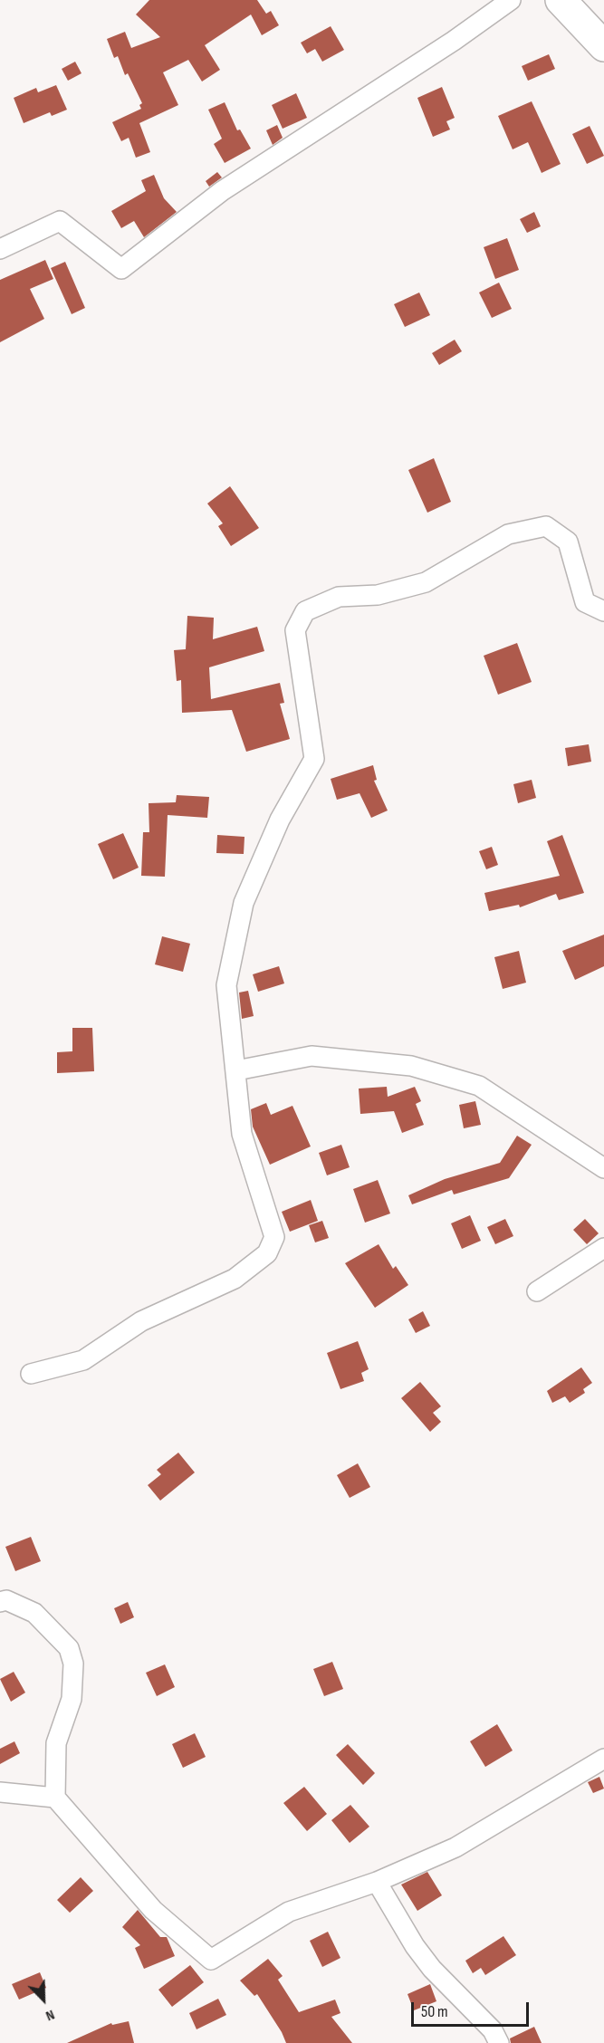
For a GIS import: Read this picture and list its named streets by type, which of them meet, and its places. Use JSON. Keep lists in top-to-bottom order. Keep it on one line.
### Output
{"scale_bar":"50 m","north":"bottom right"}
